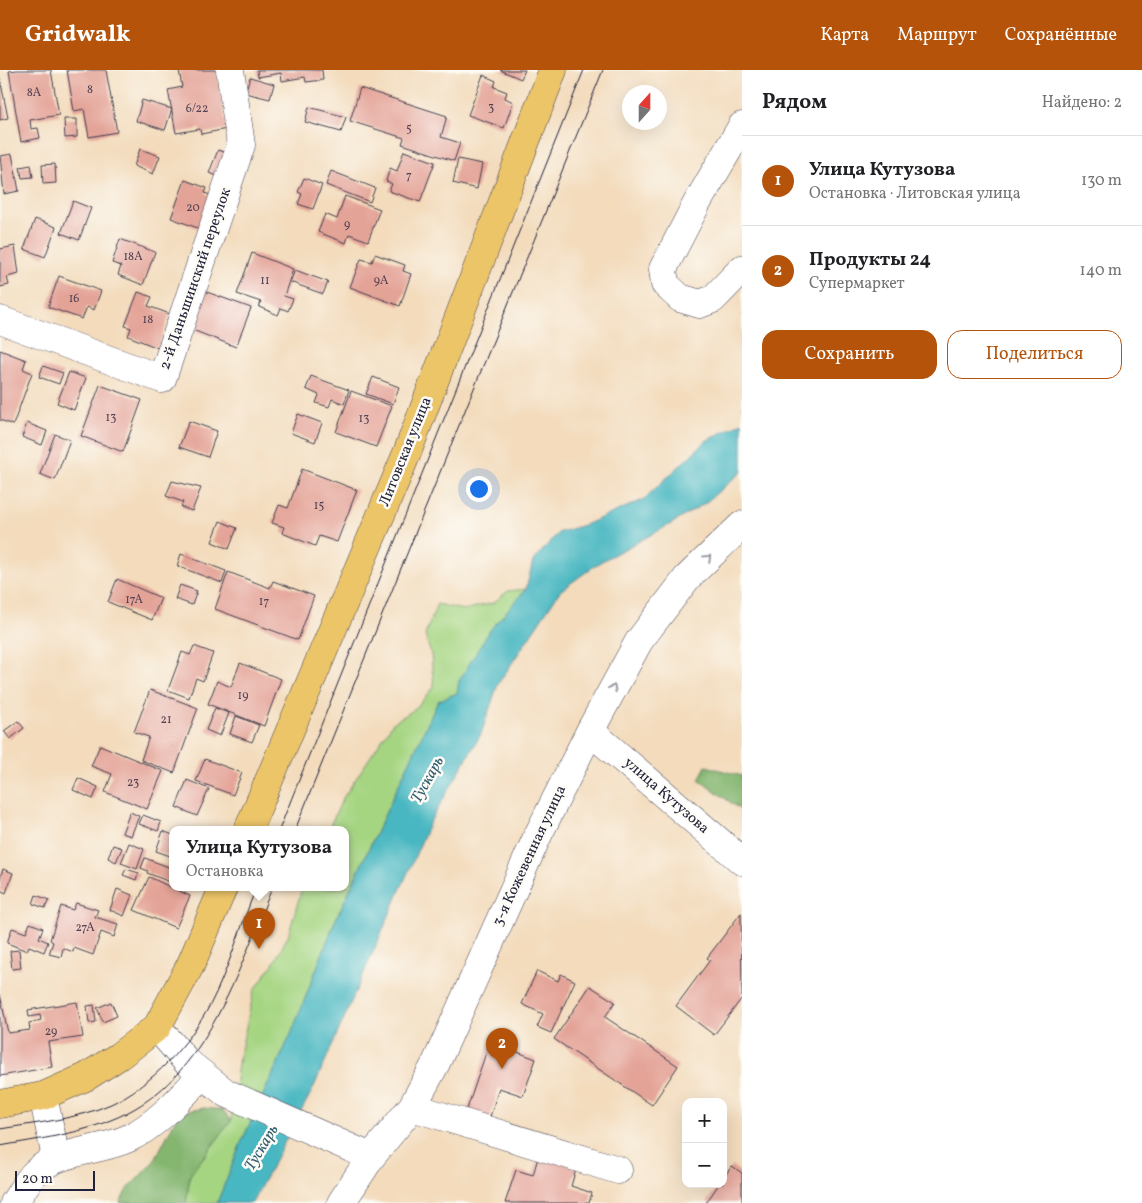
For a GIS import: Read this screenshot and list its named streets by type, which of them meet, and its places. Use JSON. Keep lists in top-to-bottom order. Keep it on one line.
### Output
{"streets":{"main road":["Литовская улица"],"street":["2-й Даньшинский переулок","улица Кутузова","3-я Кожевенная улица"]},"crossings":[["улица Кутузова","3-я Кожевенная улица"]],"water":["Тускарь"],"house_numbers":["8","8А","3","6/22","5","7","20","9","18А","11","9А","16","18","13","13","15","17А","17","19","21","23","27А","29"],"scale_bar":"20 m","north":"top","page":{"header":"Gridwalk","nav":["Карта","Маршрут","Сохранённые"],"heading":["Рядом","Найдено: 2"],"list":[{"mark":"1","name":"Улица Кутузова","note":"Остановка · Литовская улица","value":"130 m"},{"mark":"2","name":"Продукты 24","note":"Супермаркет","value":"140 m"}],"buttons":["Сохранить","Поделиться"],"popup":["Улица Кутузова","Остановка"],"pins":["1","2"],"map_buttons":["+","−"],"scale":"20 m"}}
